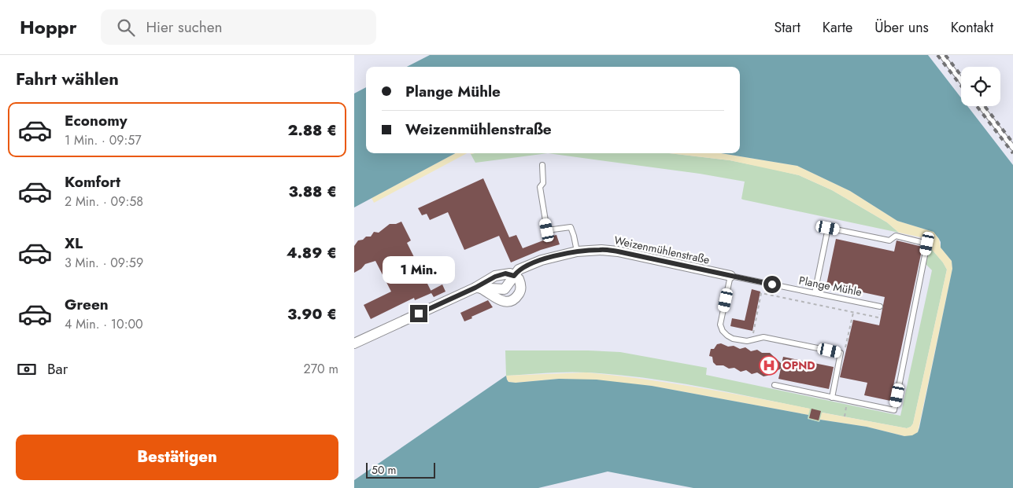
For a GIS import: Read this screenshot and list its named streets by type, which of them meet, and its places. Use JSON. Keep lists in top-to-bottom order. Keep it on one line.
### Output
{"streets":{"street":["Weizenmühlenstraße"],"lane":["Plange Mühle"]},"crossings":[["Weizenmühlenstraße","Plange Mühle"]],"places":{"hospital":["OPND"]},"scale_bar":"50 m","page":{"header":"Hoppr","search":"Hier suchen","nav":["Start","Karte","Über uns","Kontakt"],"heading":"Fahrt wählen","banner":["Plange Mühle","Weizenmühlenstraße"],"list":[{"name":"Economy","note":"1 Min. · 09:57","value":"2.88 €"},{"name":"Komfort","note":"2 Min. · 09:58","value":"3.88 €"},{"name":"XL","note":"3 Min. · 09:59","value":"4.89 €"},{"name":"Green","note":"4 Min. · 10:00","value":"3.90 €"}],"bubble":"1 Min.","pay":["Bar","270 m"],"buttons":"Bestätigen","scale":"50 m"}}
